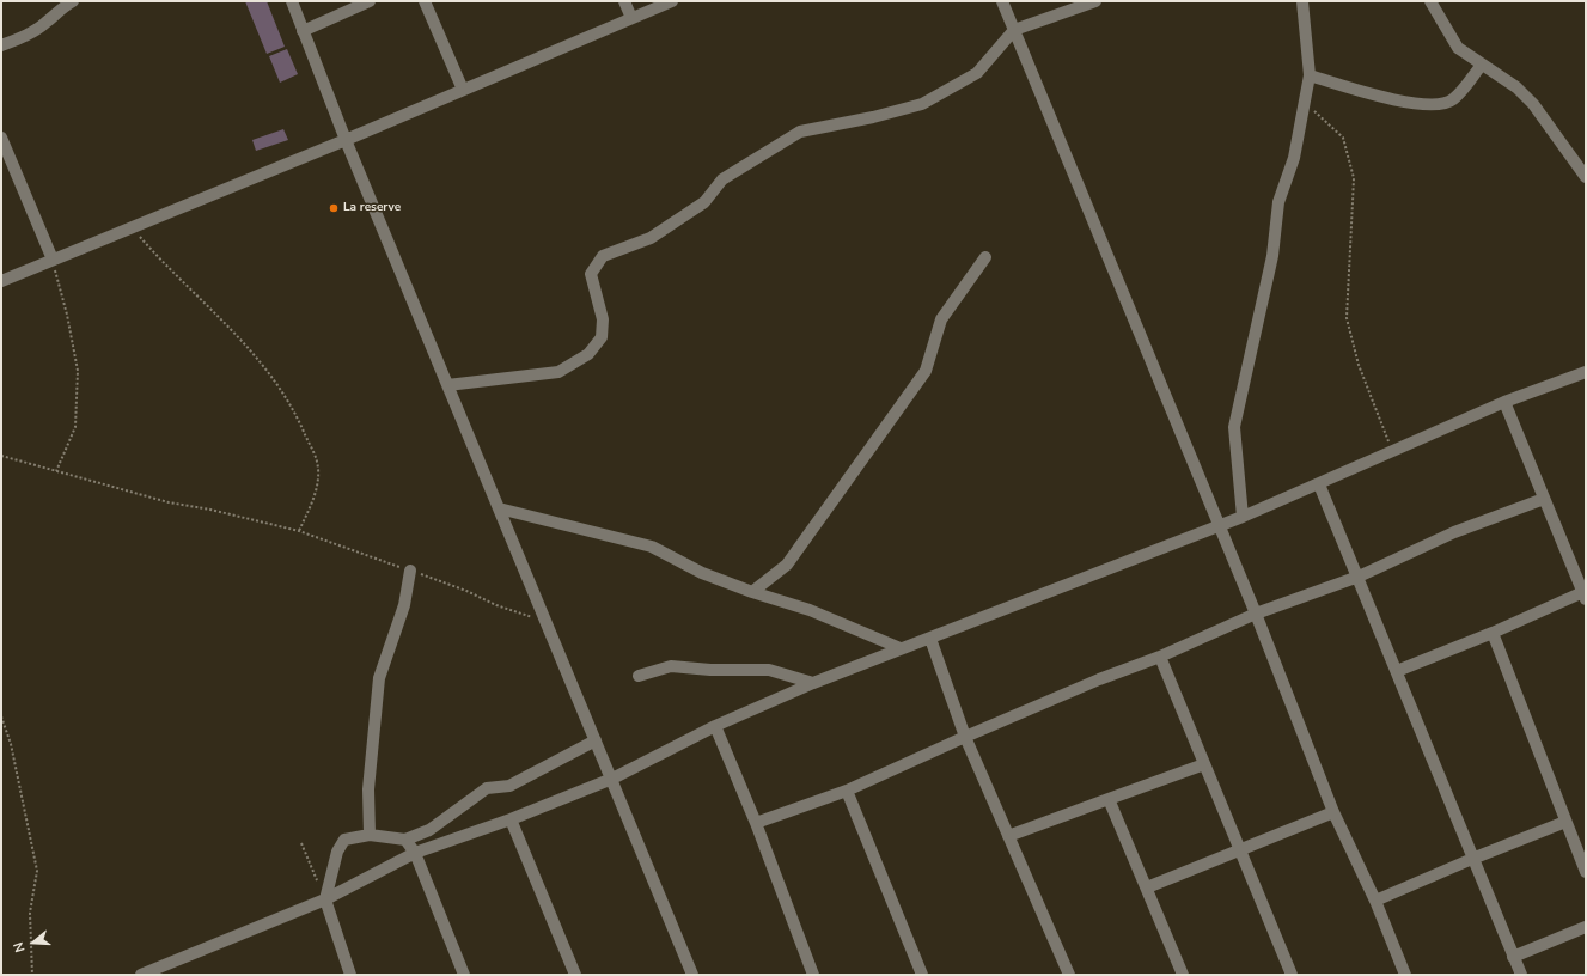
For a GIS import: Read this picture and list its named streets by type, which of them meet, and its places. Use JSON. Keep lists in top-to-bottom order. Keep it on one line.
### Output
{"places":["La reserve"],"north":"left"}
